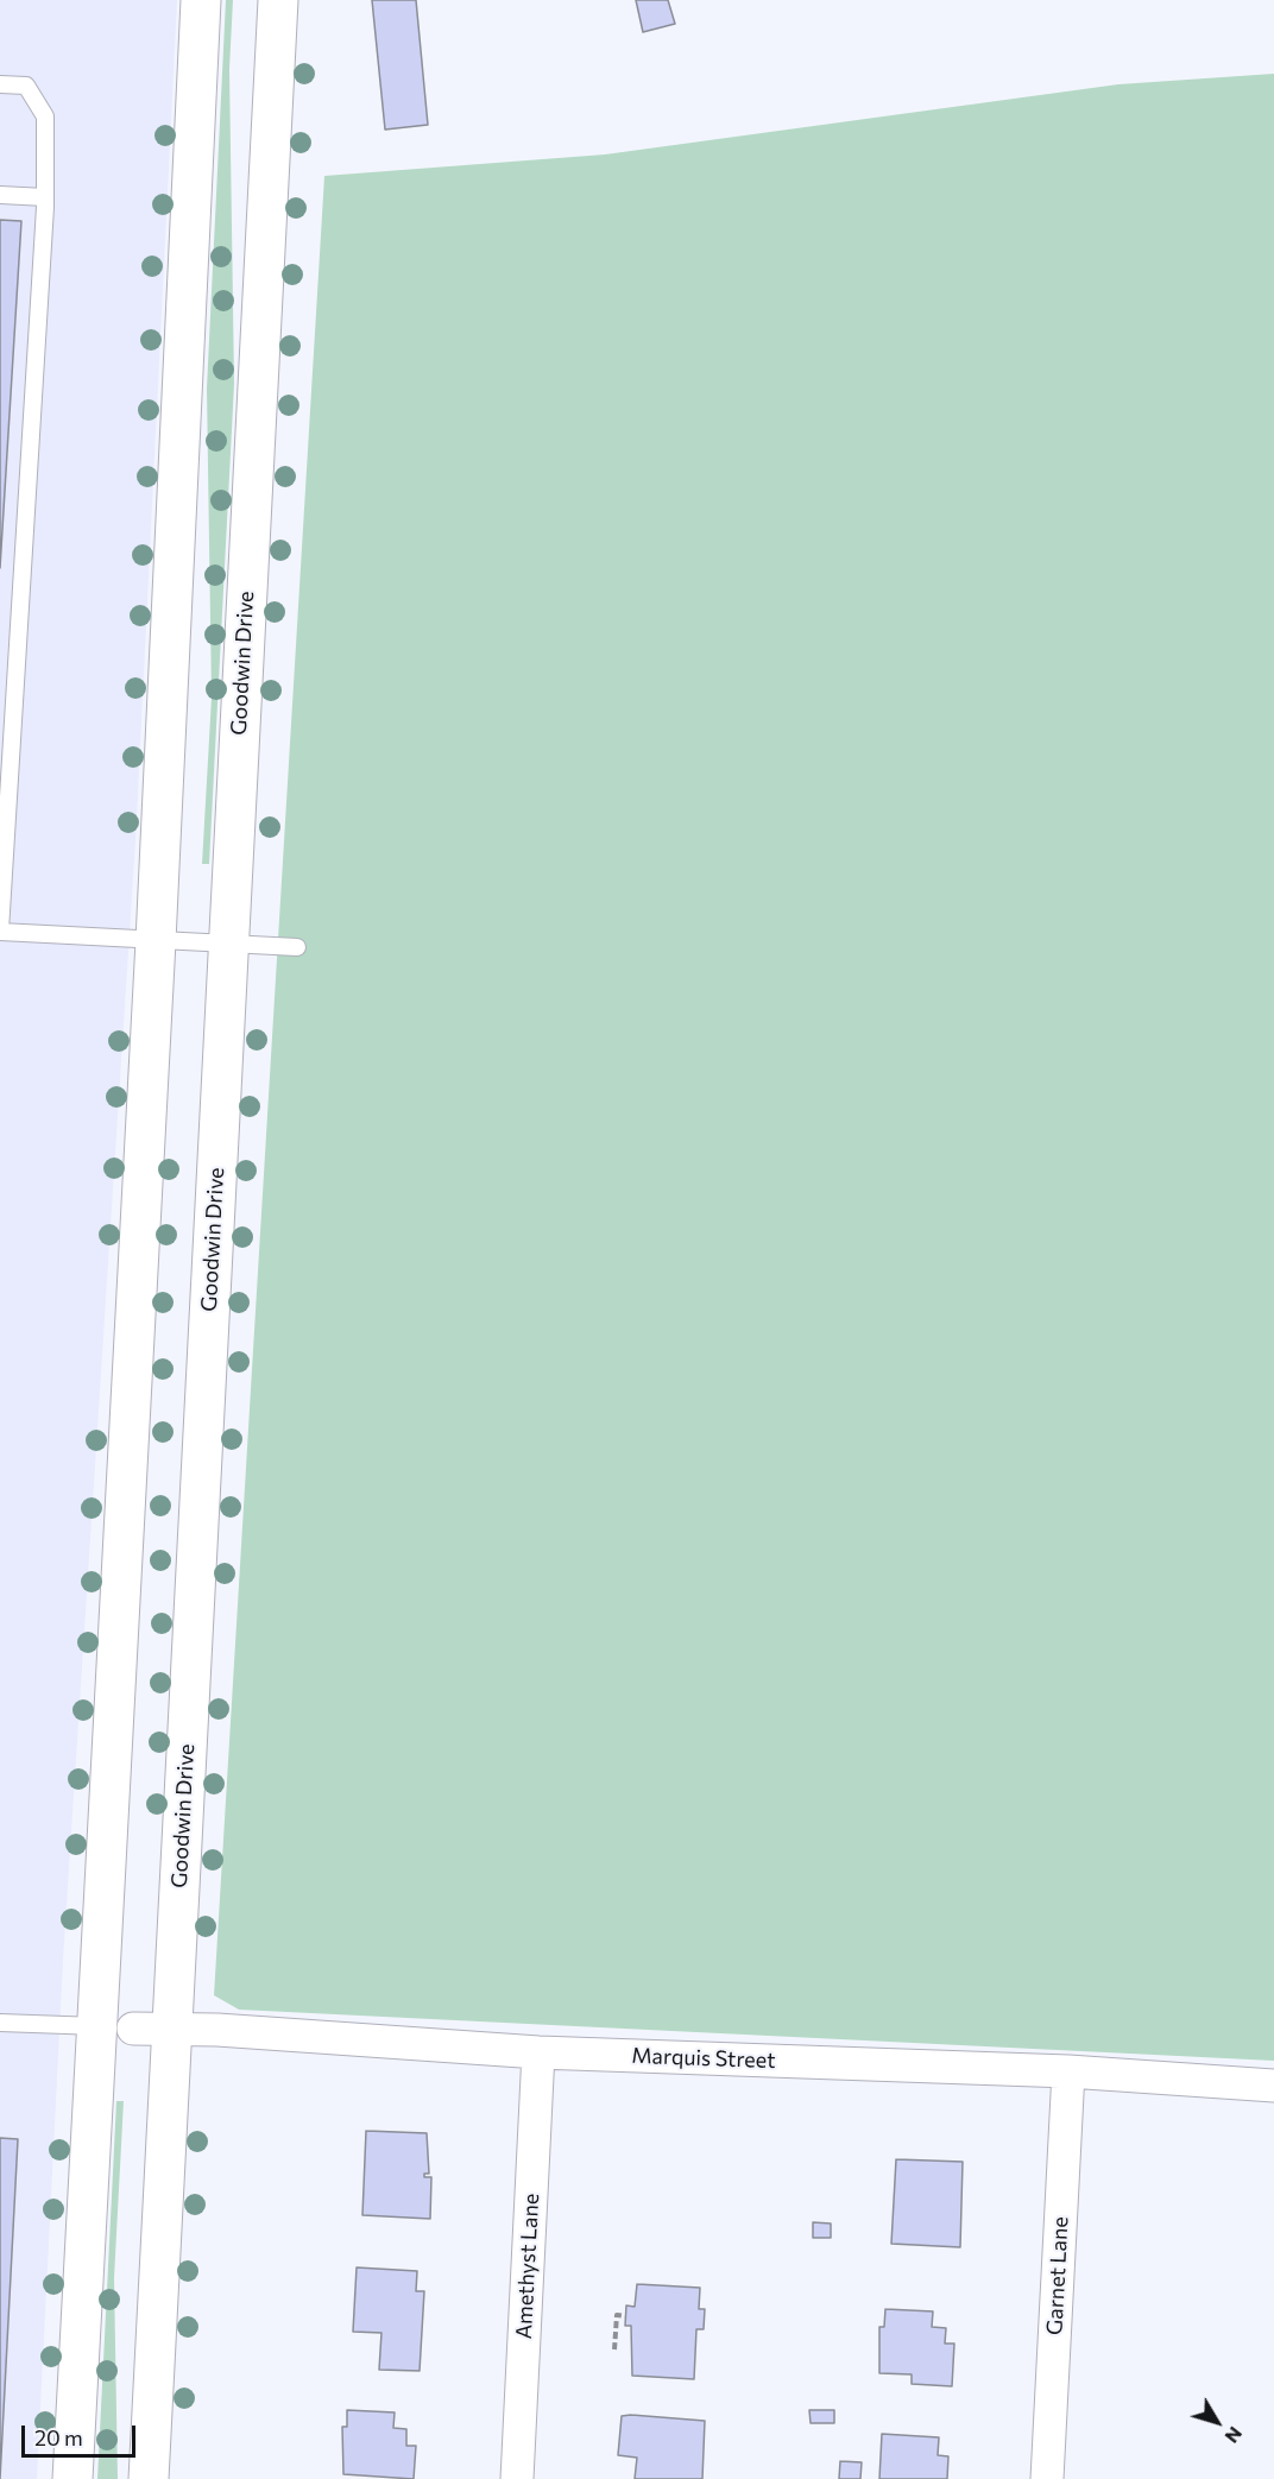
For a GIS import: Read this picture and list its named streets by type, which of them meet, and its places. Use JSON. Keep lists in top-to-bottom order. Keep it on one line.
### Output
{"streets":{"street":["Goodwin Drive","Marquis Street","Amethyst Lane","Garnet Lane"]},"crossings":[["Goodwin Drive","Marquis Street"],["Marquis Street","Amethyst Lane"],["Marquis Street","Garnet Lane"]],"scale_bar":"20 m","north":"bottom right"}
